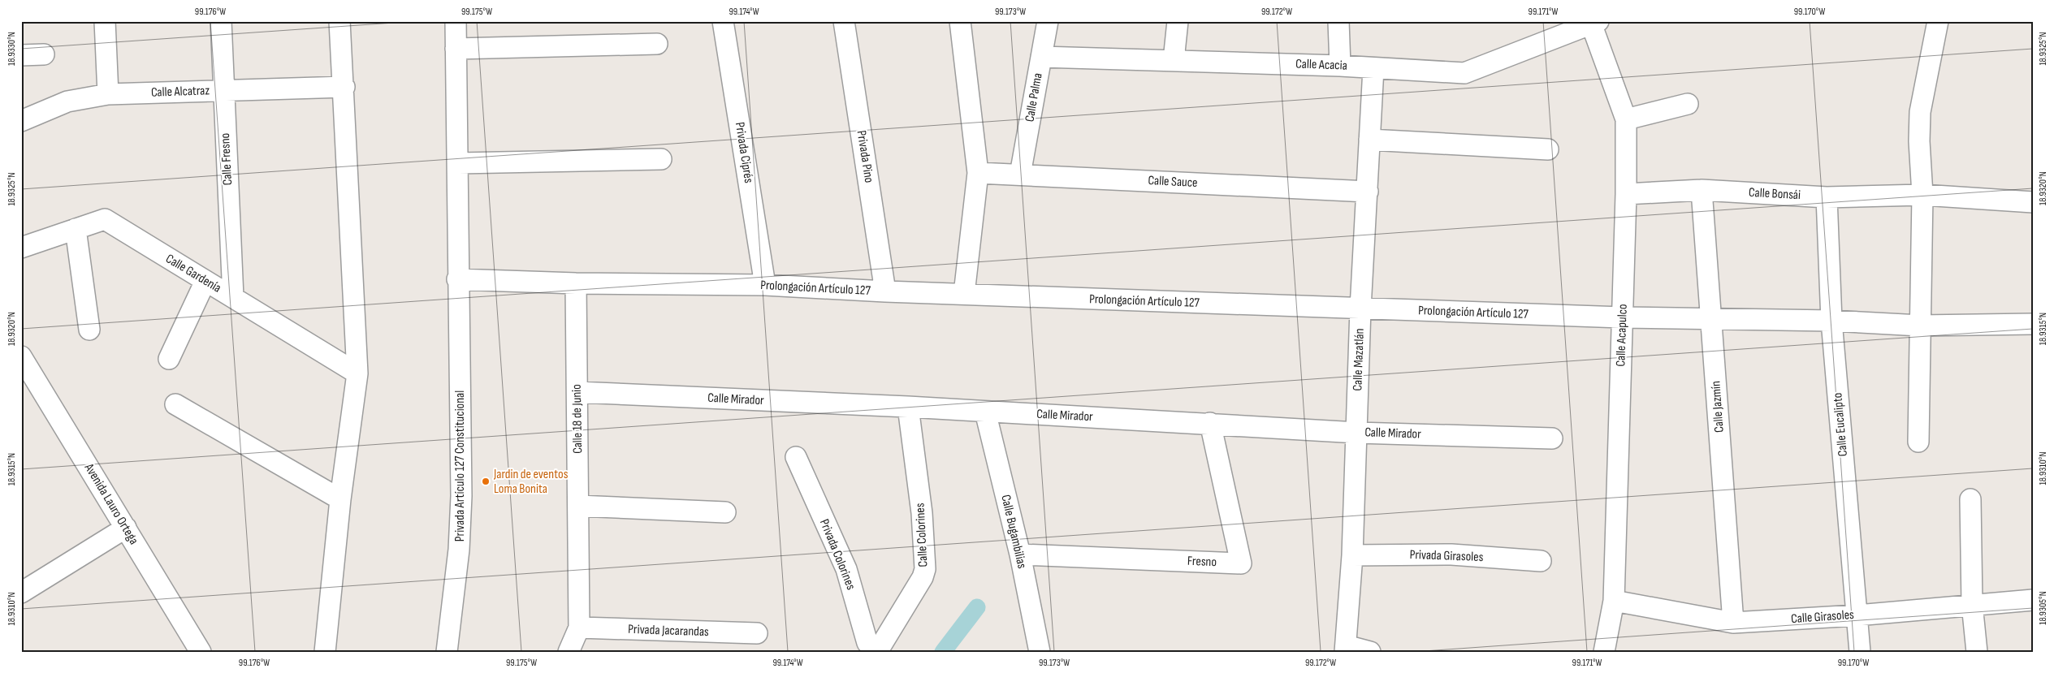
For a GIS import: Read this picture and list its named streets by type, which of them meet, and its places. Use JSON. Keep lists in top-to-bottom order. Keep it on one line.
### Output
{"streets":{"street":["Calle Acacia","Calle Alcatraz","Calle Palma","Privada Ciprés","Privada Pino","Calle Fresno","Calle Sauce","Calle Bonsái","Calle Gardenía","Prolongación Artículo 127","Calle Acapulco","Calle Mazatlán","Calle Mirador","Calle Jazmín","Calle 18 de Junio","Calle Eucalipto","Privada Artículo 127 Constitucional","Avenida Lauro Ortega","Calle Bugambilias","Calle Colorines","Privada Colorines","Privada Girasoles","Fresno","Calle Girasoles","Privada Jacarandas"]},"crossings":[["Calle Acacia","Calle Palma"],["Calle Acacia","Calle Acapulco"],["Calle Acacia","Calle Mazatlán"],["Calle Alcatraz","Calle Fresno"],["Calle Palma","Calle Sauce"],["Privada Ciprés","Prolongación Artículo 127"],["Privada Pino","Prolongación Artículo 127"],["Calle Fresno","Calle Gardenía"],["Calle Sauce","Calle Mazatlán"],["Calle Bonsái","Calle Acapulco"],["Calle Bonsái","Calle Jazmín"],["Calle Bonsái","Calle Eucalipto"],["Prolongación Artículo 127","Calle Acapulco"],["Prolongación Artículo 127","Calle Mazatlán"],["Prolongación Artículo 127","Calle Jazmín"],["Prolongación Artículo 127","Calle 18 de Junio"],["Prolongación Artículo 127","Calle Eucalipto"],["Prolongación Artículo 127","Privada Artículo 127 Constitucional"],["Calle Acapulco","Calle Girasoles"],["Calle Mazatlán","Calle Mirador"],["Calle Mazatlán","Privada Girasoles"],["Calle Mirador","Calle 18 de Junio"],["Calle Mirador","Calle Bugambilias"],["Calle Mirador","Calle Colorines"],["Calle Mirador","Fresno"],["Calle Jazmín","Calle Girasoles"],["Calle 18 de Junio","Privada Jacarandas"],["Calle Eucalipto","Calle Girasoles"],["Calle Bugambilias","Fresno"],["Calle Colorines","Privada Colorines"]],"places":["Jardin de eventos Loma Bonita"],"coordinates":["99.176°W","99.175°W","99.174°W","99.173°W","99.172°W","99.171°W","99.170°W","18.9325°N","18.9330°N","18.9320°N","18.9315°N","18.9310°N","18.9305°N"]}
